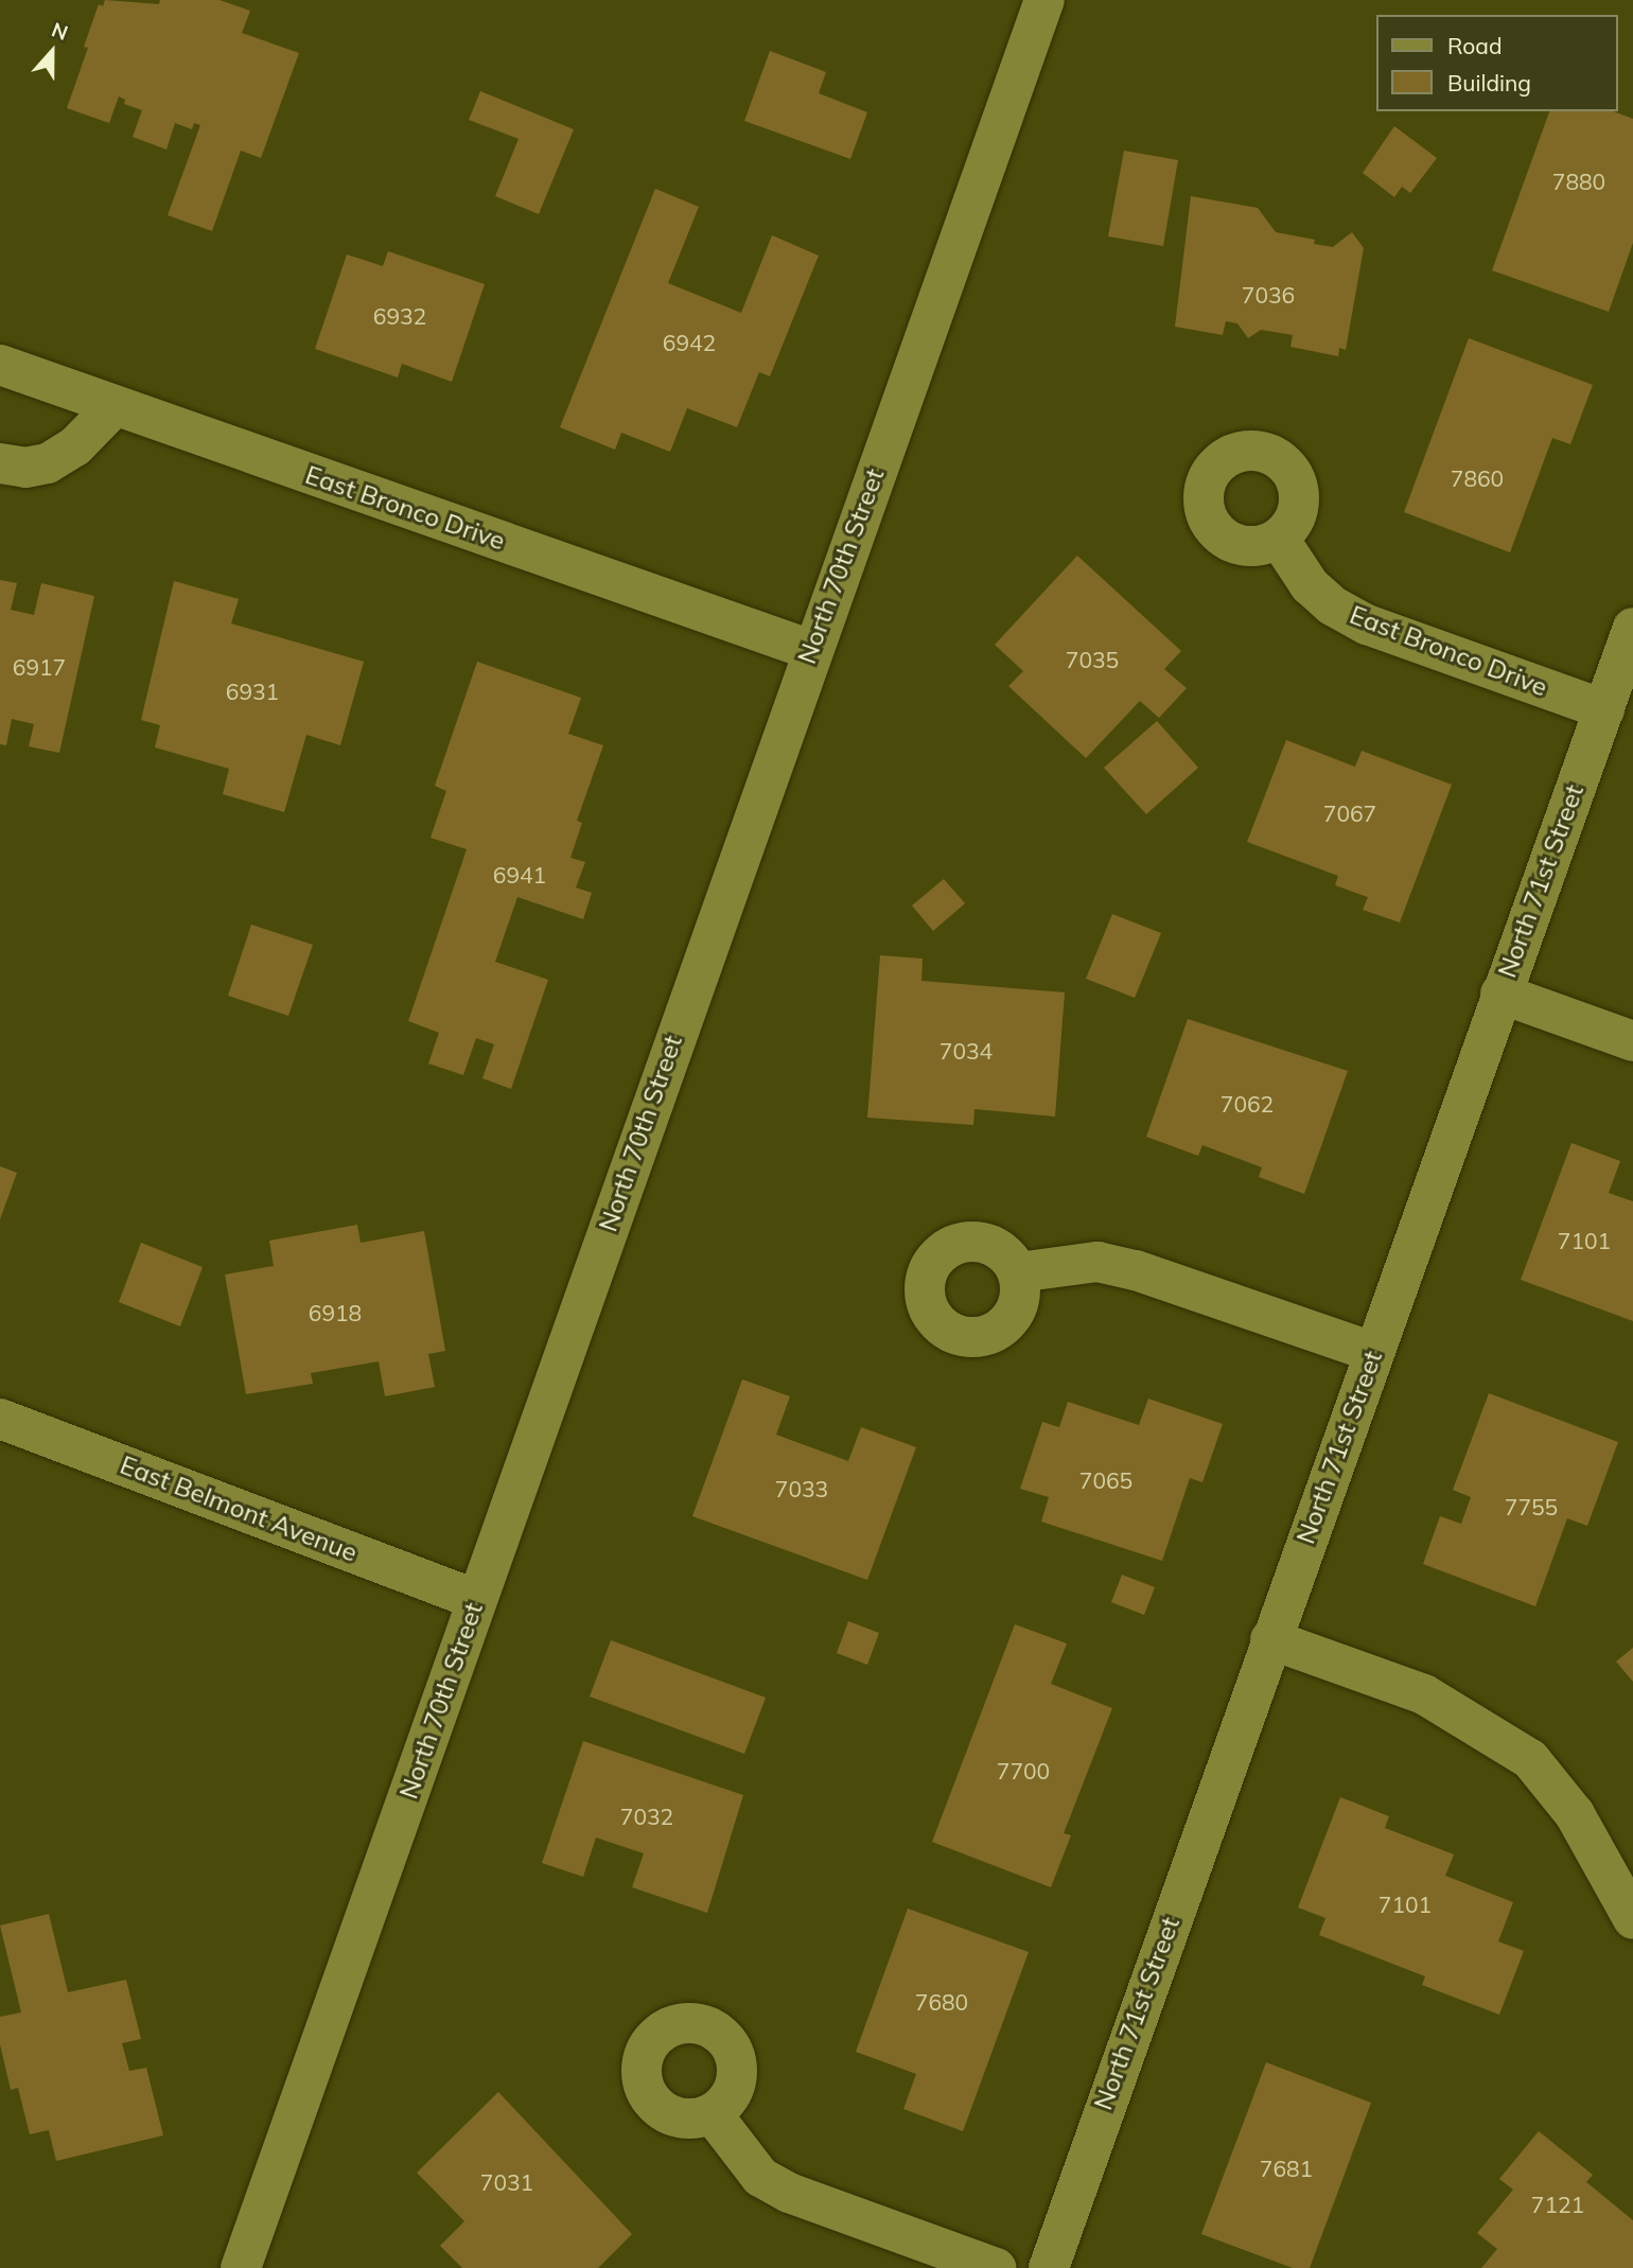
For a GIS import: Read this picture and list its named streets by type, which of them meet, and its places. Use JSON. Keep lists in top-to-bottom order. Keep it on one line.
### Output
{"streets":{"street":["East Bronco Drive","North 70th Street","North 71st Street","East Belmont Avenue"]},"crossings":[["East Bronco Drive","North 70th Street"],["East Bronco Drive","North 71st Street"],["North 70th Street","East Belmont Avenue"]],"house_numbers":["7880","7036","6932","6942","7860","7035","6917","6931","7067","6941","7034","7062","7101","6918","7065","7033","7755","7700","7032","7101","7680","7681","7031","7121"],"legend":["Road","Building"],"north":"top"}
